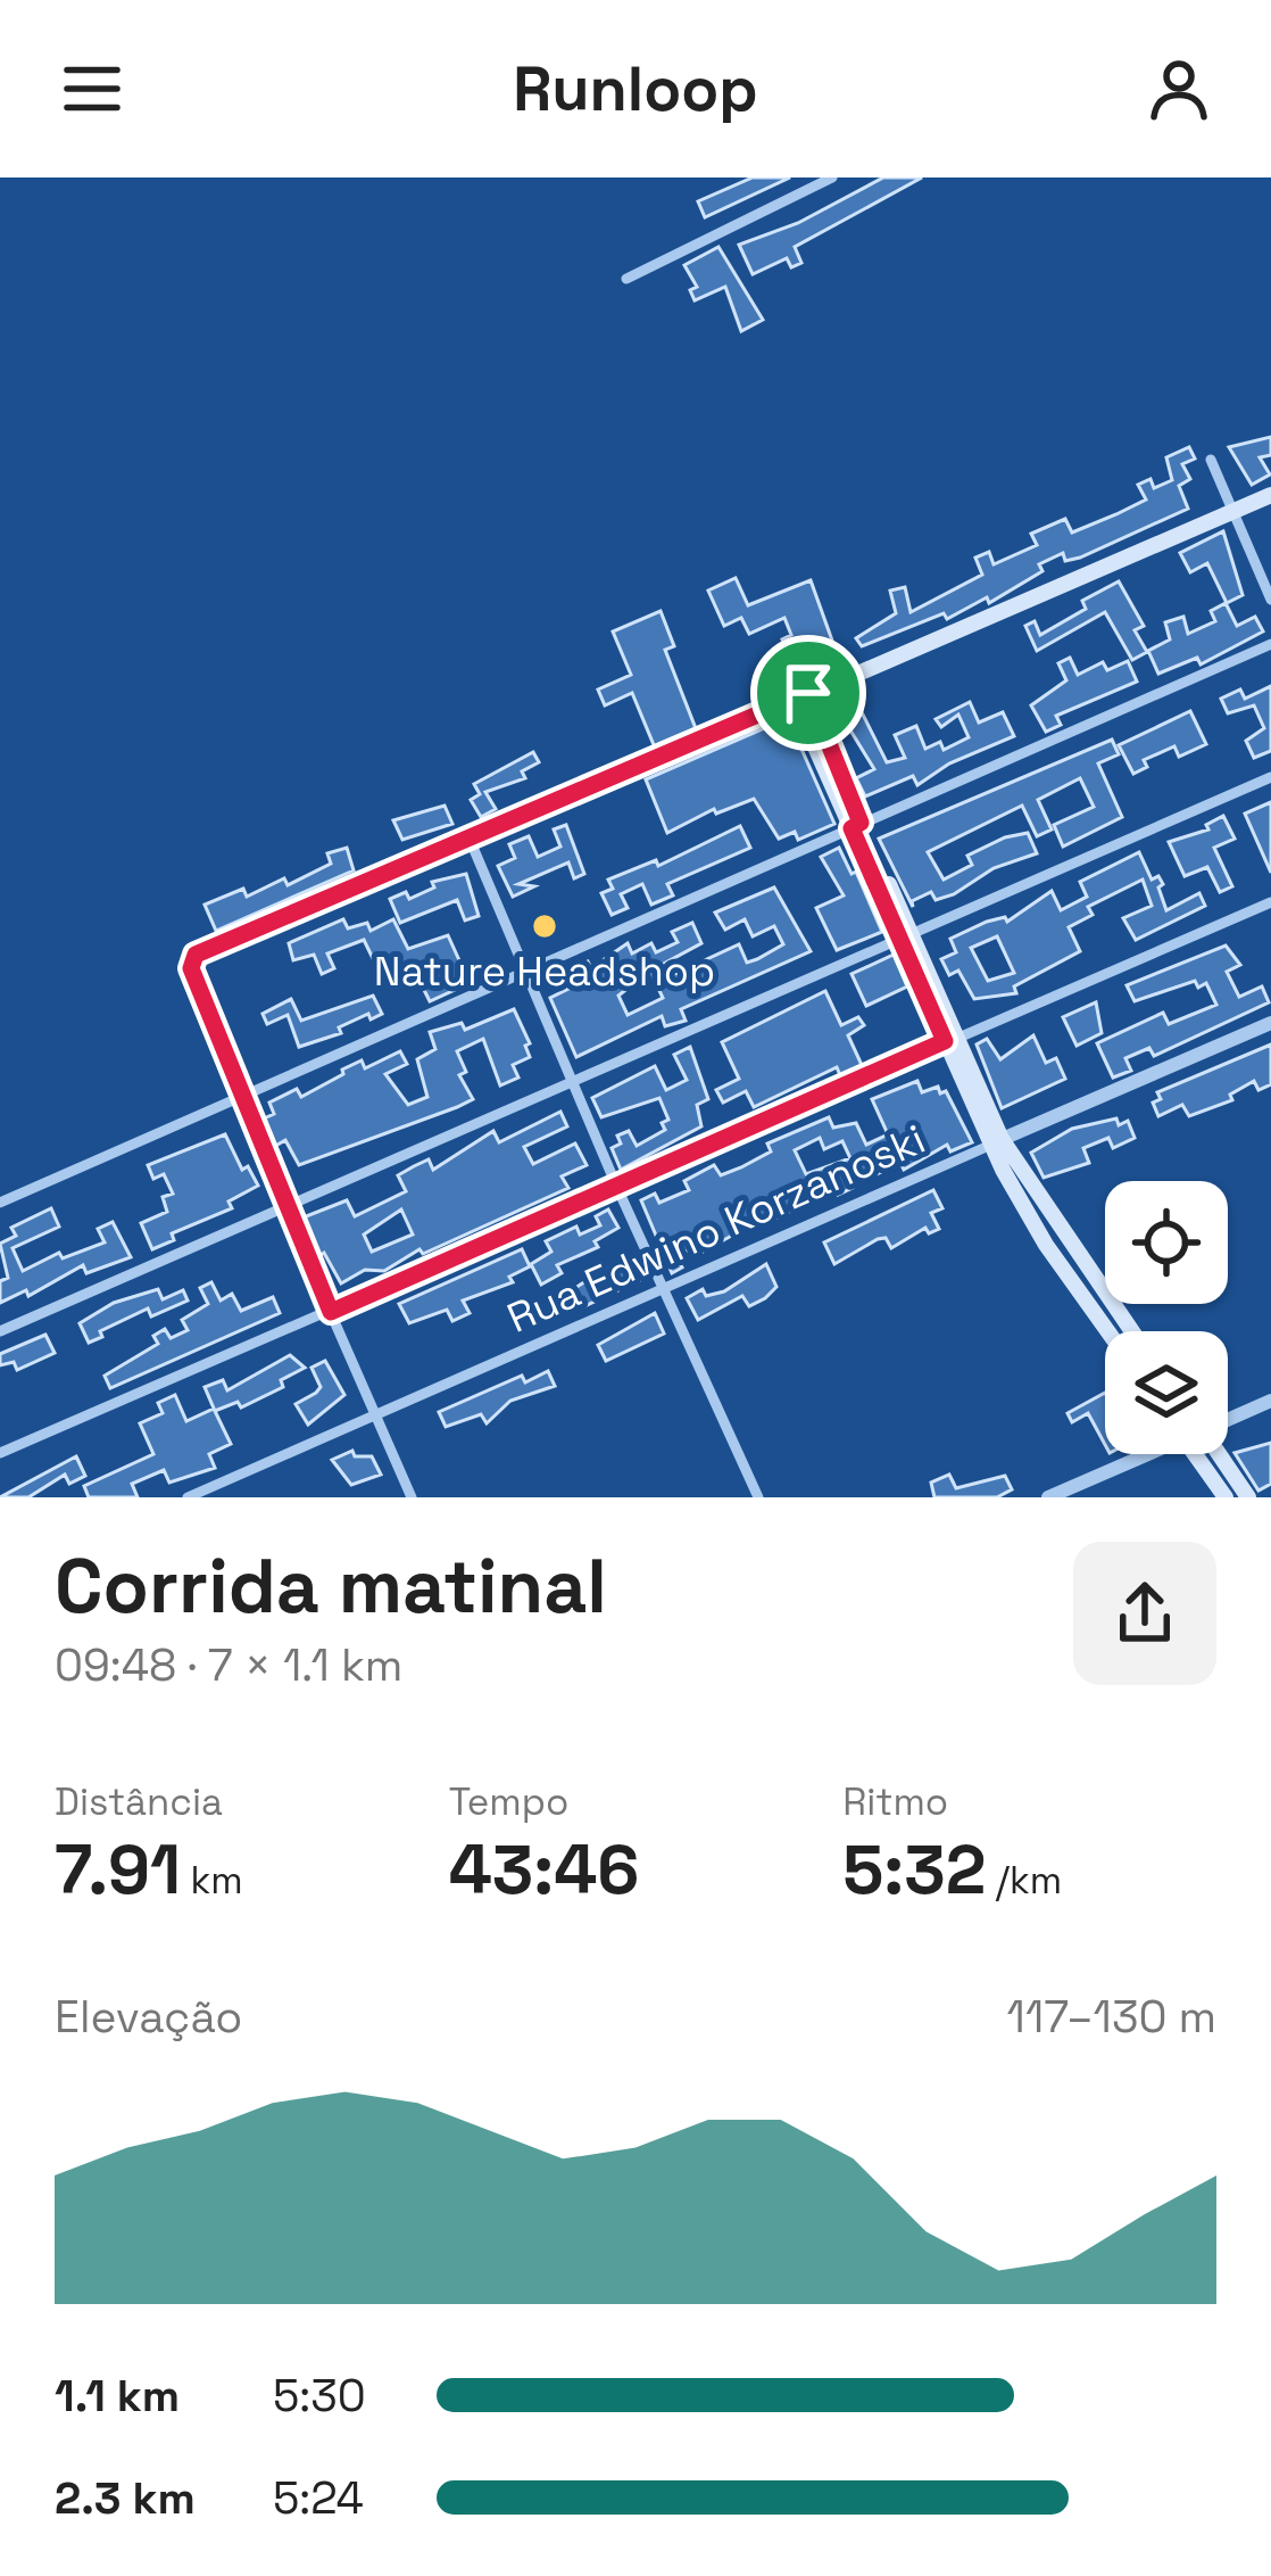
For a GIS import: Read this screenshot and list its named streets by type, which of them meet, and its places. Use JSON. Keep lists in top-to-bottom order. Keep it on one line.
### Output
{"streets":{"street":["Rua Edwino Korzanoski"]},"places":["Nature Headshop"],"page":{"header":"Runloop","heading":["Corrida matinal","09:48 · 7 × 1.1 km"],"stats":[["Distância","7.91 km"],["Tempo","43:46"],["Ritmo","5:32 /km"]],"chart":["Elevação","117–130 m"],"list":[{"name":"1.1 km","note":"5:30"},{"name":"2.3 km","note":"5:24"}]}}
